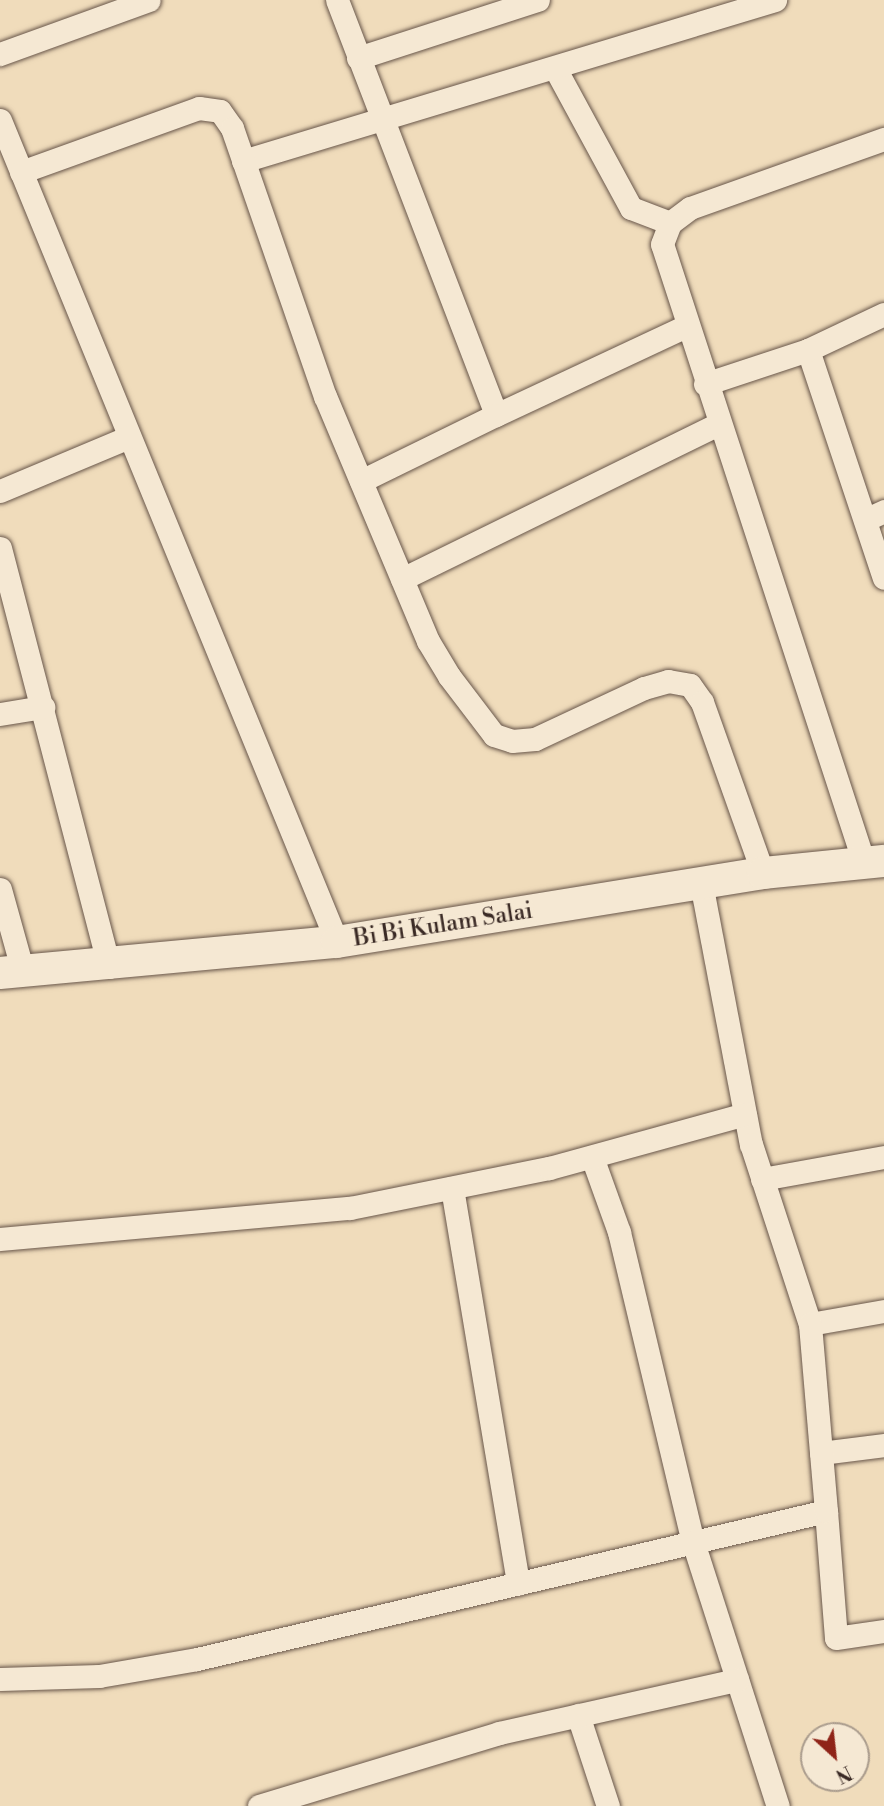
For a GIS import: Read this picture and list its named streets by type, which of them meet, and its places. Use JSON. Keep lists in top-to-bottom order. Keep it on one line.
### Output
{"streets":{"street":["Bi Bi Kulam Salai"]},"north":"bottom right"}
